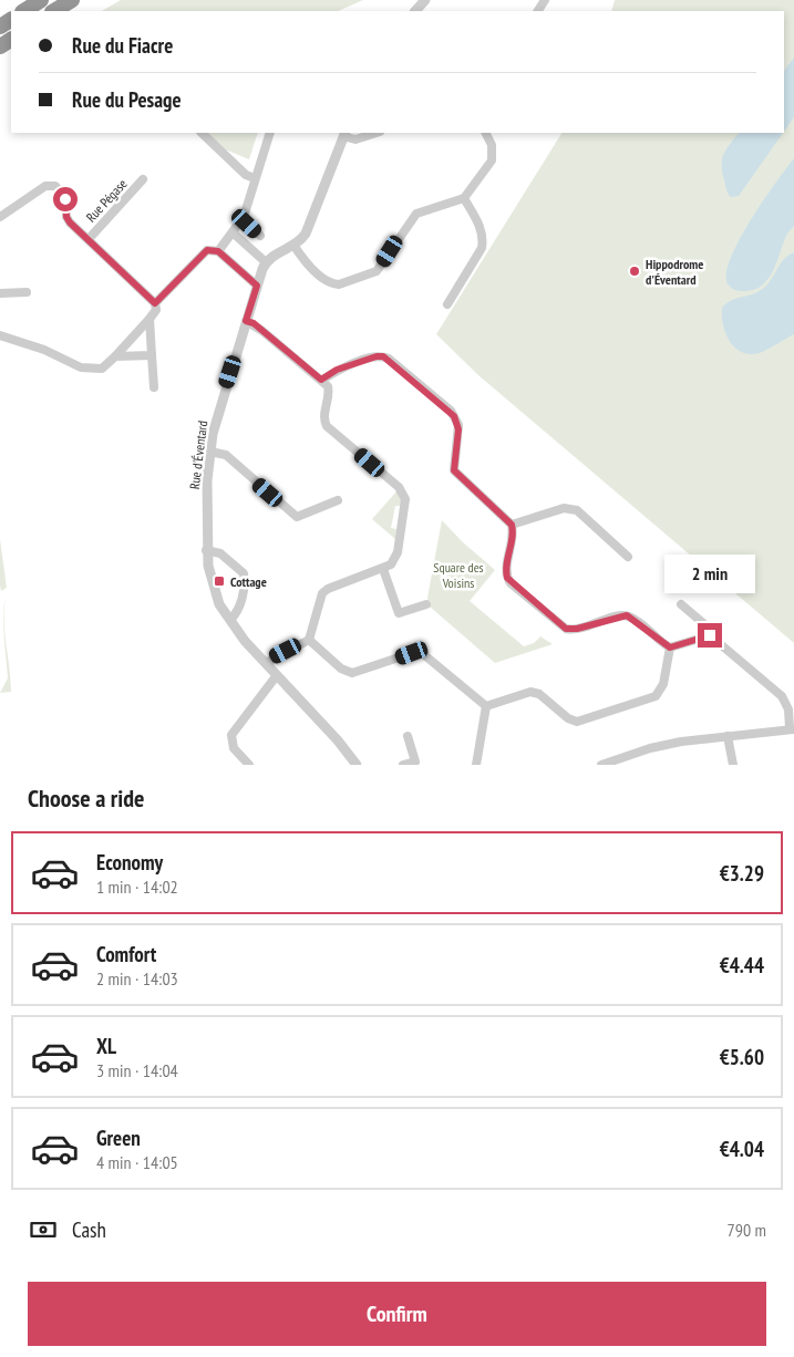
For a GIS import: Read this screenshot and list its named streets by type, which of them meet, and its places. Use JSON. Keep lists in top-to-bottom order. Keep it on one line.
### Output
{"streets":{"street":["Rue Pégase","Rue d'Éventard"]},"parks":["Square des Voisins"],"places":{"other":["Hippodrome d'Éventard"],"transit":["Cottage"]},"page":{"banner":["Rue du Fiacre","Rue du Pesage"],"bubble":"2 min","heading":"Choose a ride","list":[{"name":"Economy","note":"1 min · 14:02","value":"€3.29"},{"name":"Comfort","note":"2 min · 14:03","value":"€4.44"},{"name":"XL","note":"3 min · 14:04","value":"€5.60"},{"name":"Green","note":"4 min · 14:05","value":"€4.04"}],"pay":["Cash","790 m"],"buttons":"Confirm"}}
